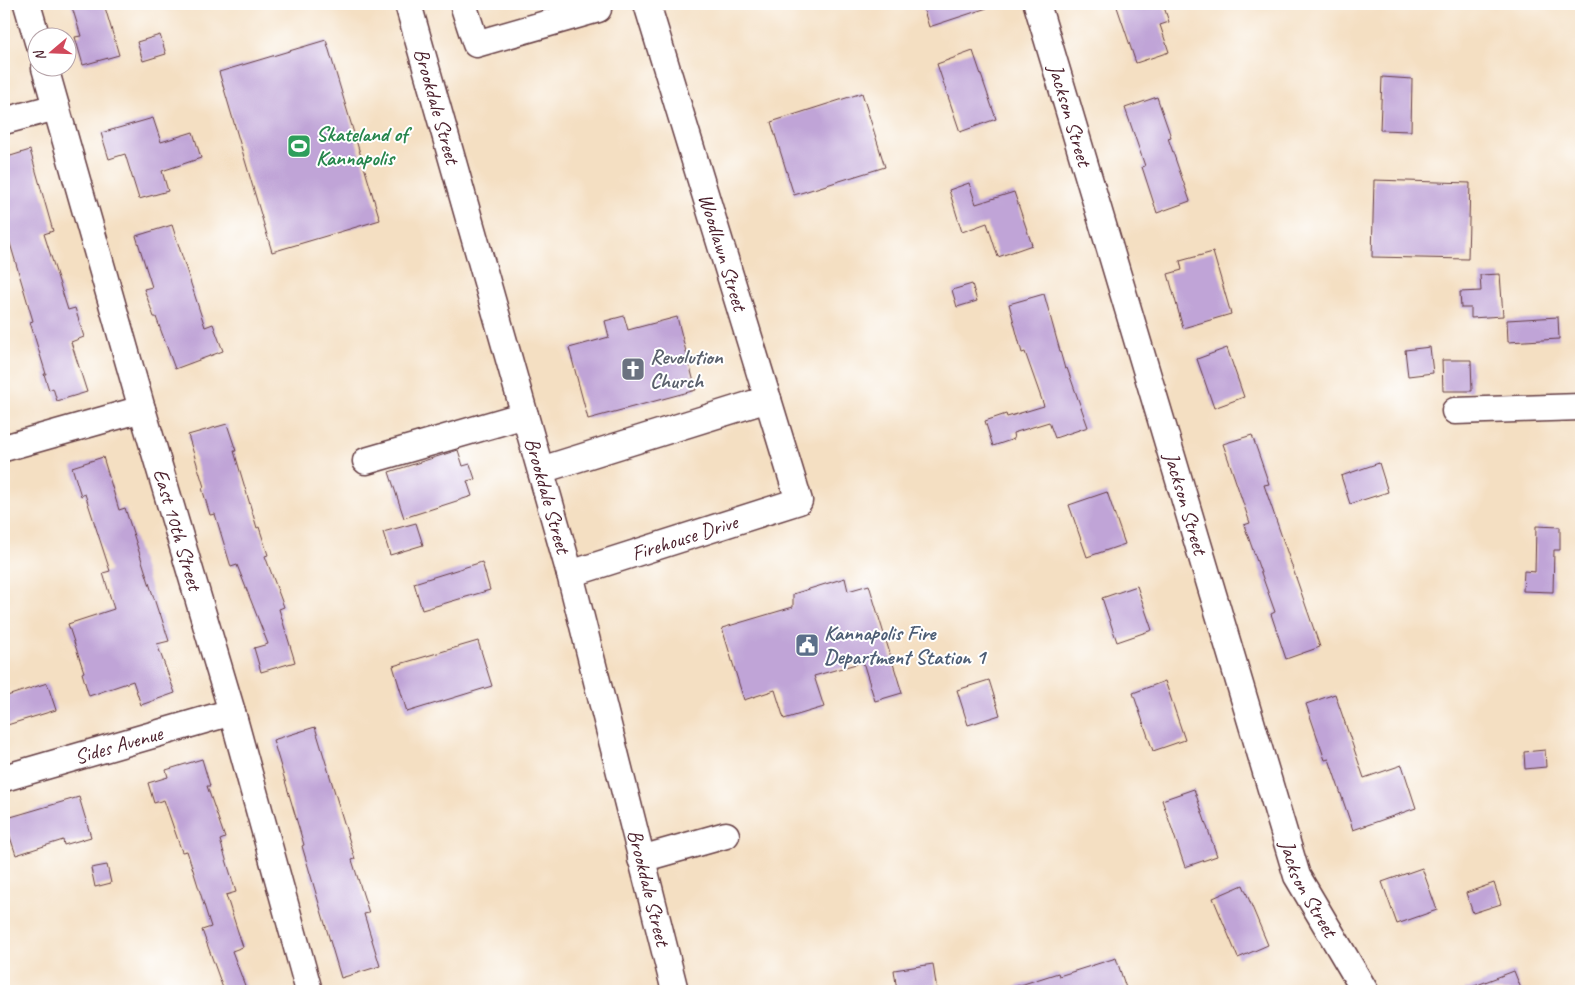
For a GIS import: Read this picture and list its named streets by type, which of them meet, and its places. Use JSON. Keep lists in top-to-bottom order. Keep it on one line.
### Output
{"streets":{"street":["Brookdale Street","Jackson Street","Woodlawn Street","East 10th Street","Firehouse Drive","Sides Avenue"]},"crossings":[["Brookdale Street","Firehouse Drive"],["Woodlawn Street","Firehouse Drive"],["East 10th Street","Sides Avenue"]],"places":{"sports":["Skateland of Kannapolis"],"church":["Revolution Church"],"public building":["Kannapolis Fire Department Station 1"]},"north":"left"}
